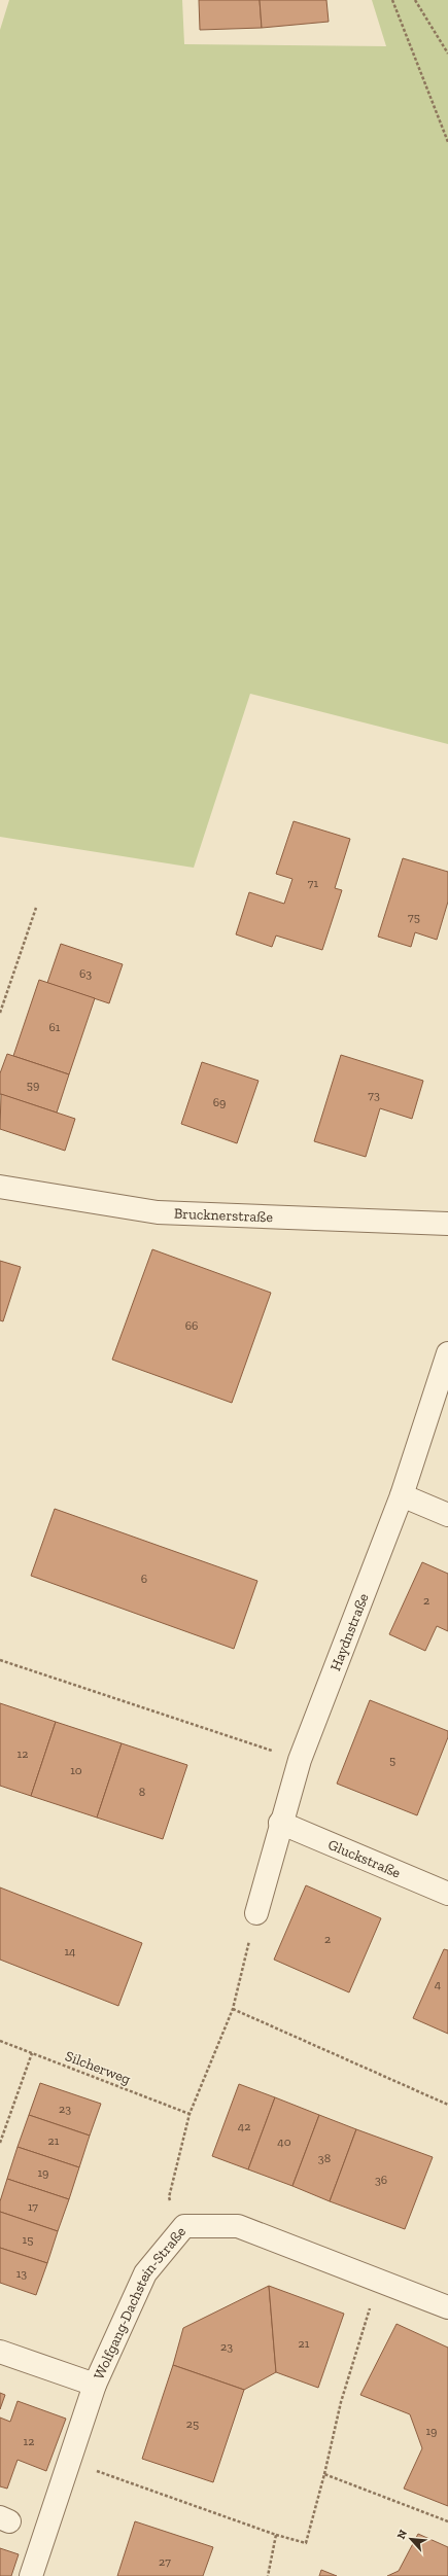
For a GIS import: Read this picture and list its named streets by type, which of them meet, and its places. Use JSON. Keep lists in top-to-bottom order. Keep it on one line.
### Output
{"streets":{"street":["Brucknerstraße","Haydnstraße","Gluckstraße","Wolfgang-Dachstein-Straße"],"path":["Silcherweg"]},"crossings":[["Haydnstraße","Gluckstraße"]],"house_numbers":["71","75","63","61","59","73","69","66","6","2","12","5","10","8","2","14","4","23","42","21","40","38","19","36","17","15","13","21","23","25","19","12","27"],"north":"top left"}
